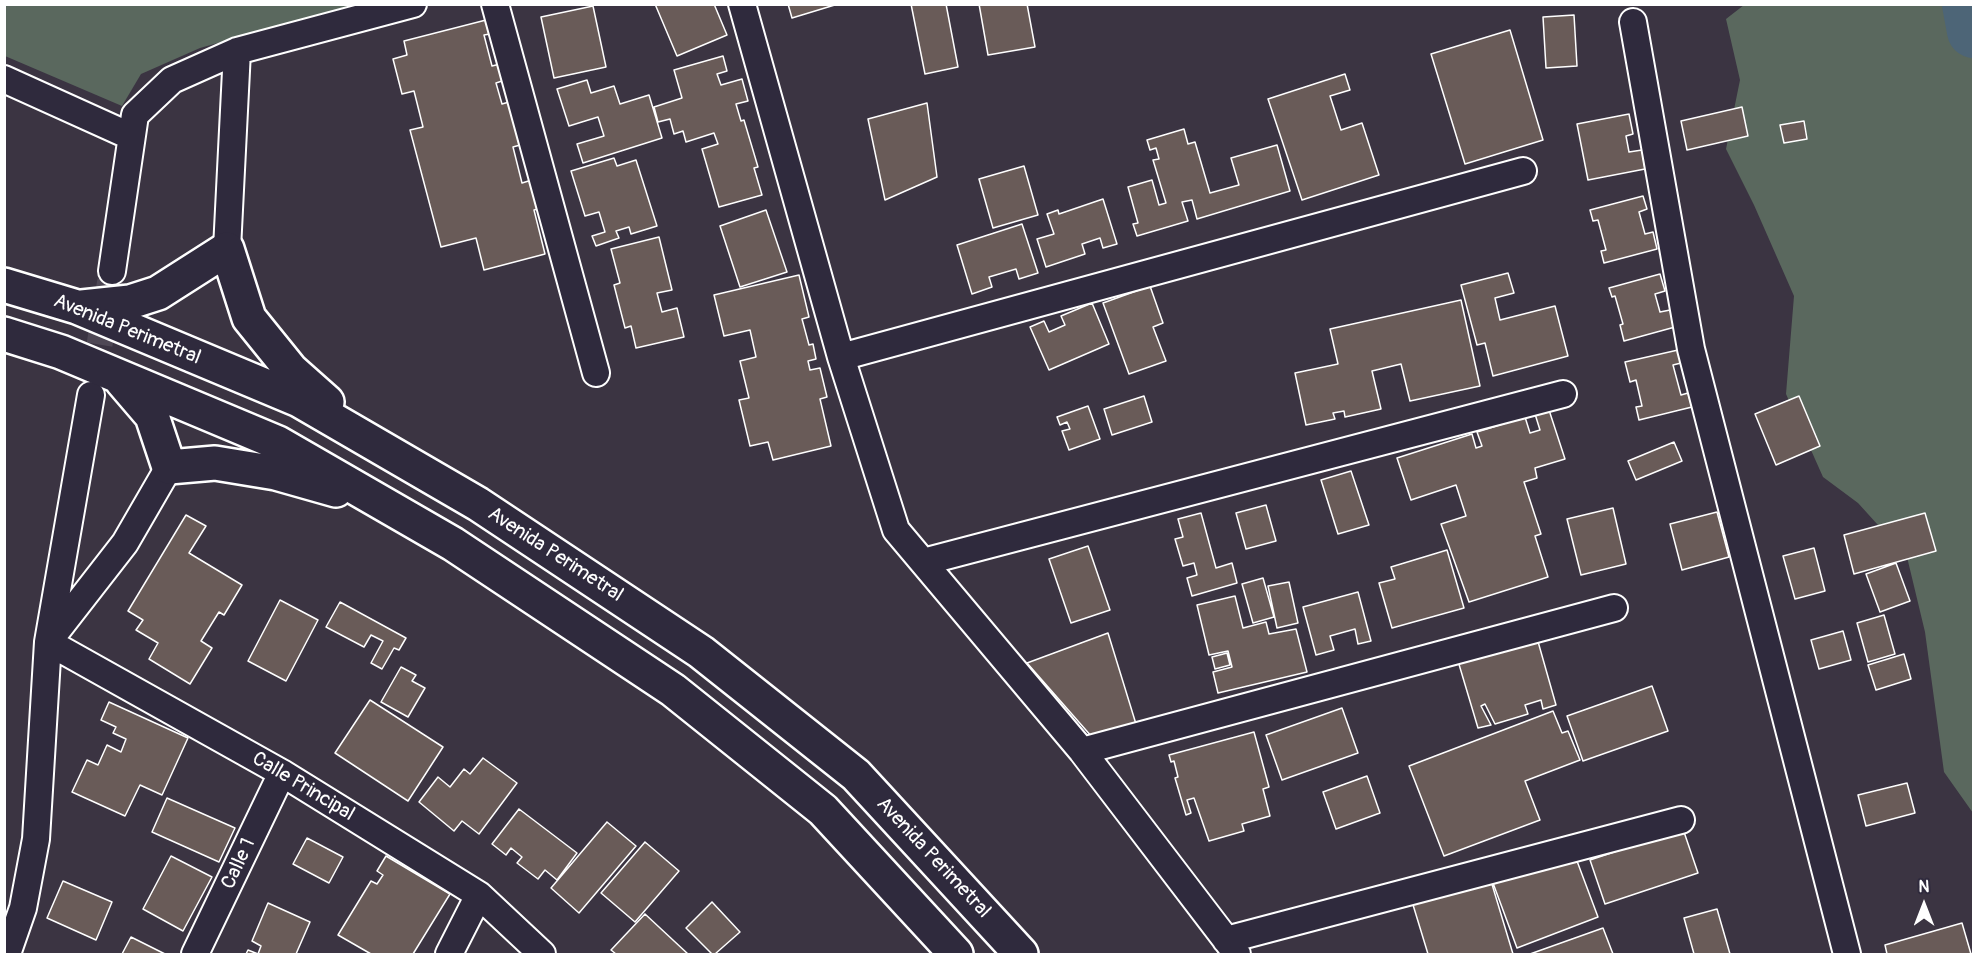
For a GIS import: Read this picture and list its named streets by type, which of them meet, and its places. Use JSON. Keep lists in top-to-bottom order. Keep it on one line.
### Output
{"streets":{"main road":["Avenida Perimetral"],"street":["Calle Principal","Calle 1"]},"crossings":[["Calle Principal","Calle 1"]],"north":"top"}
